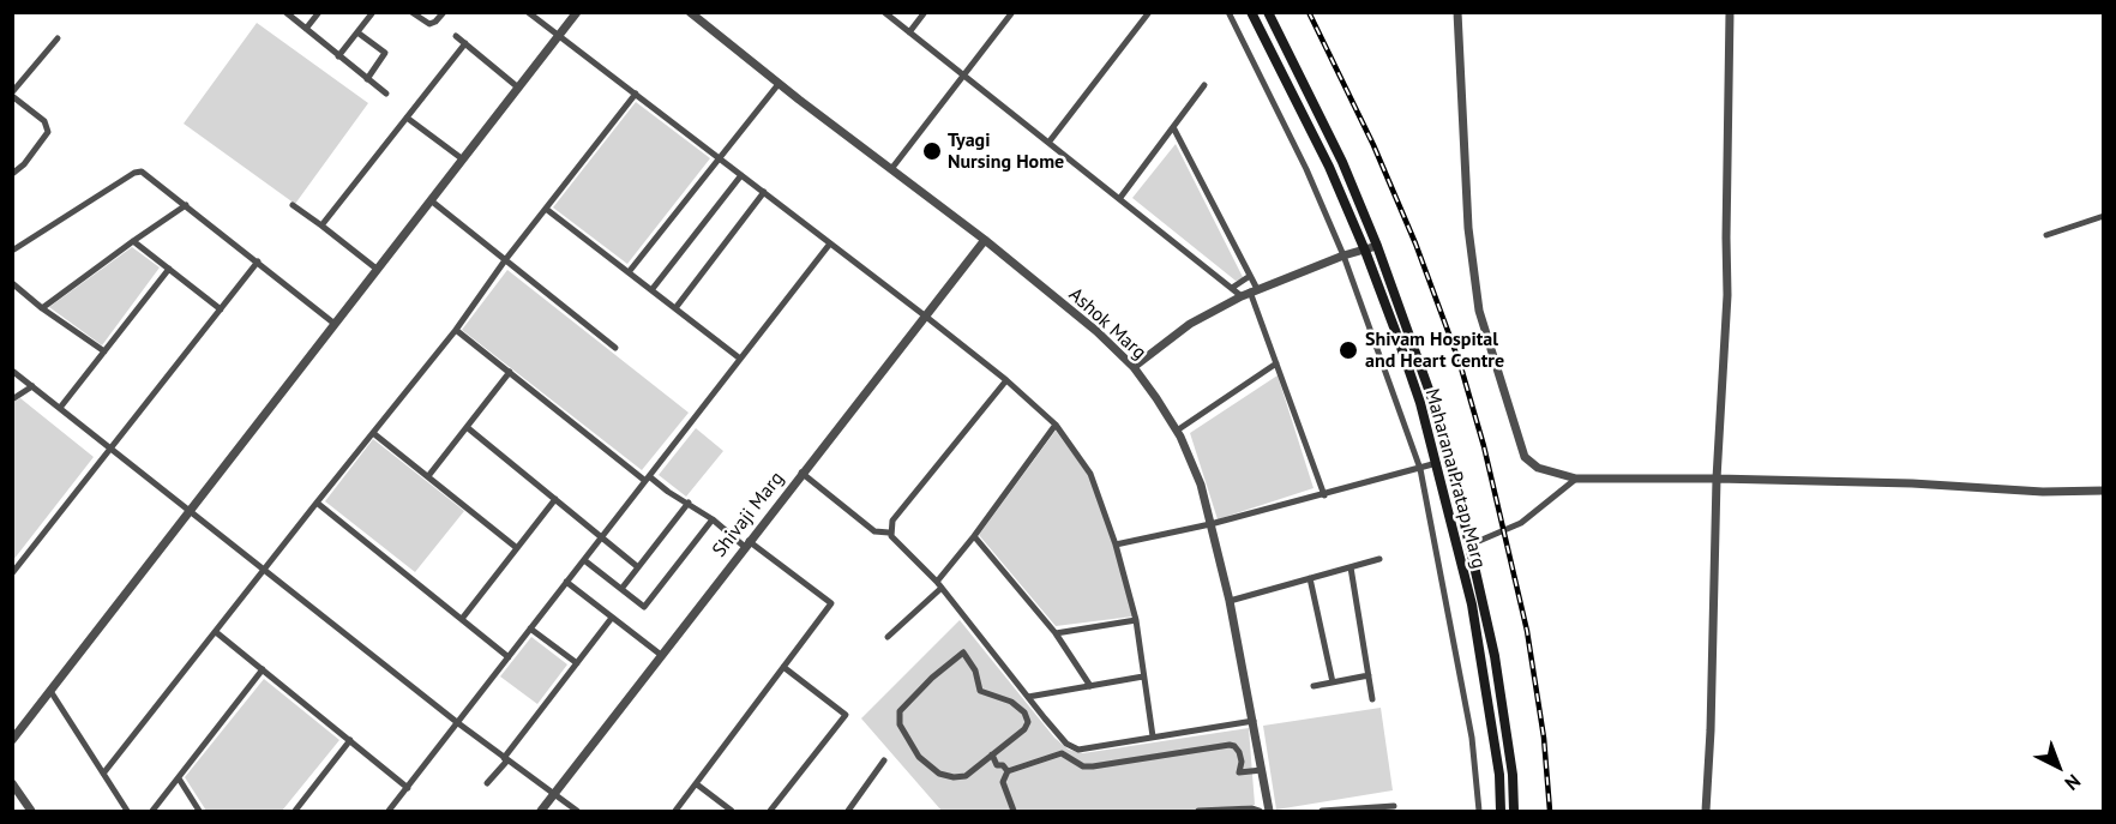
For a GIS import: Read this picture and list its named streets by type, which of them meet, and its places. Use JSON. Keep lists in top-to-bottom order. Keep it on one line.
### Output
{"streets":{"main road":["Maharana Pratap Marg"],"street":["Ashok Marg","Shivaji Marg"]},"crossings":[["Ashok Marg","Shivaji Marg"]],"places":["Tyagi Nursing Home","Shivam Hospital and Heart Centre"],"north":"bottom right"}
